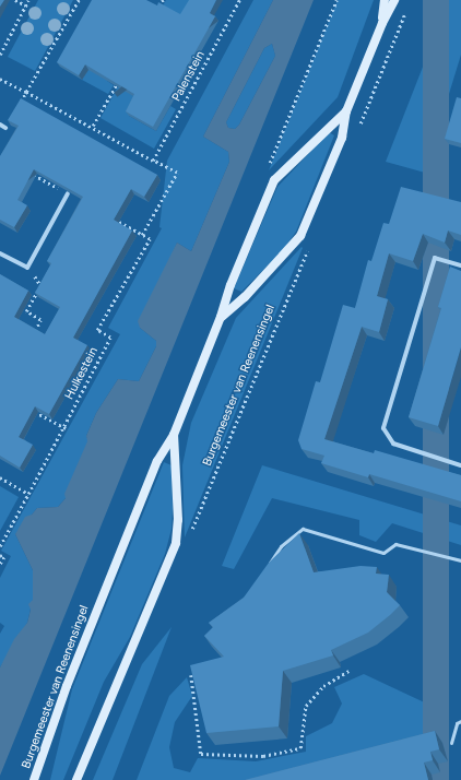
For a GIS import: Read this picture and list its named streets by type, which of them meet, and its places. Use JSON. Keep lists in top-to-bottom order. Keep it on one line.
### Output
{"streets":{"main road":["Burgemeester van Reenensingel"],"path":["Palenstein","Hulkestein"]},"crossings":[["Palenstein","Hulkestein"]]}
